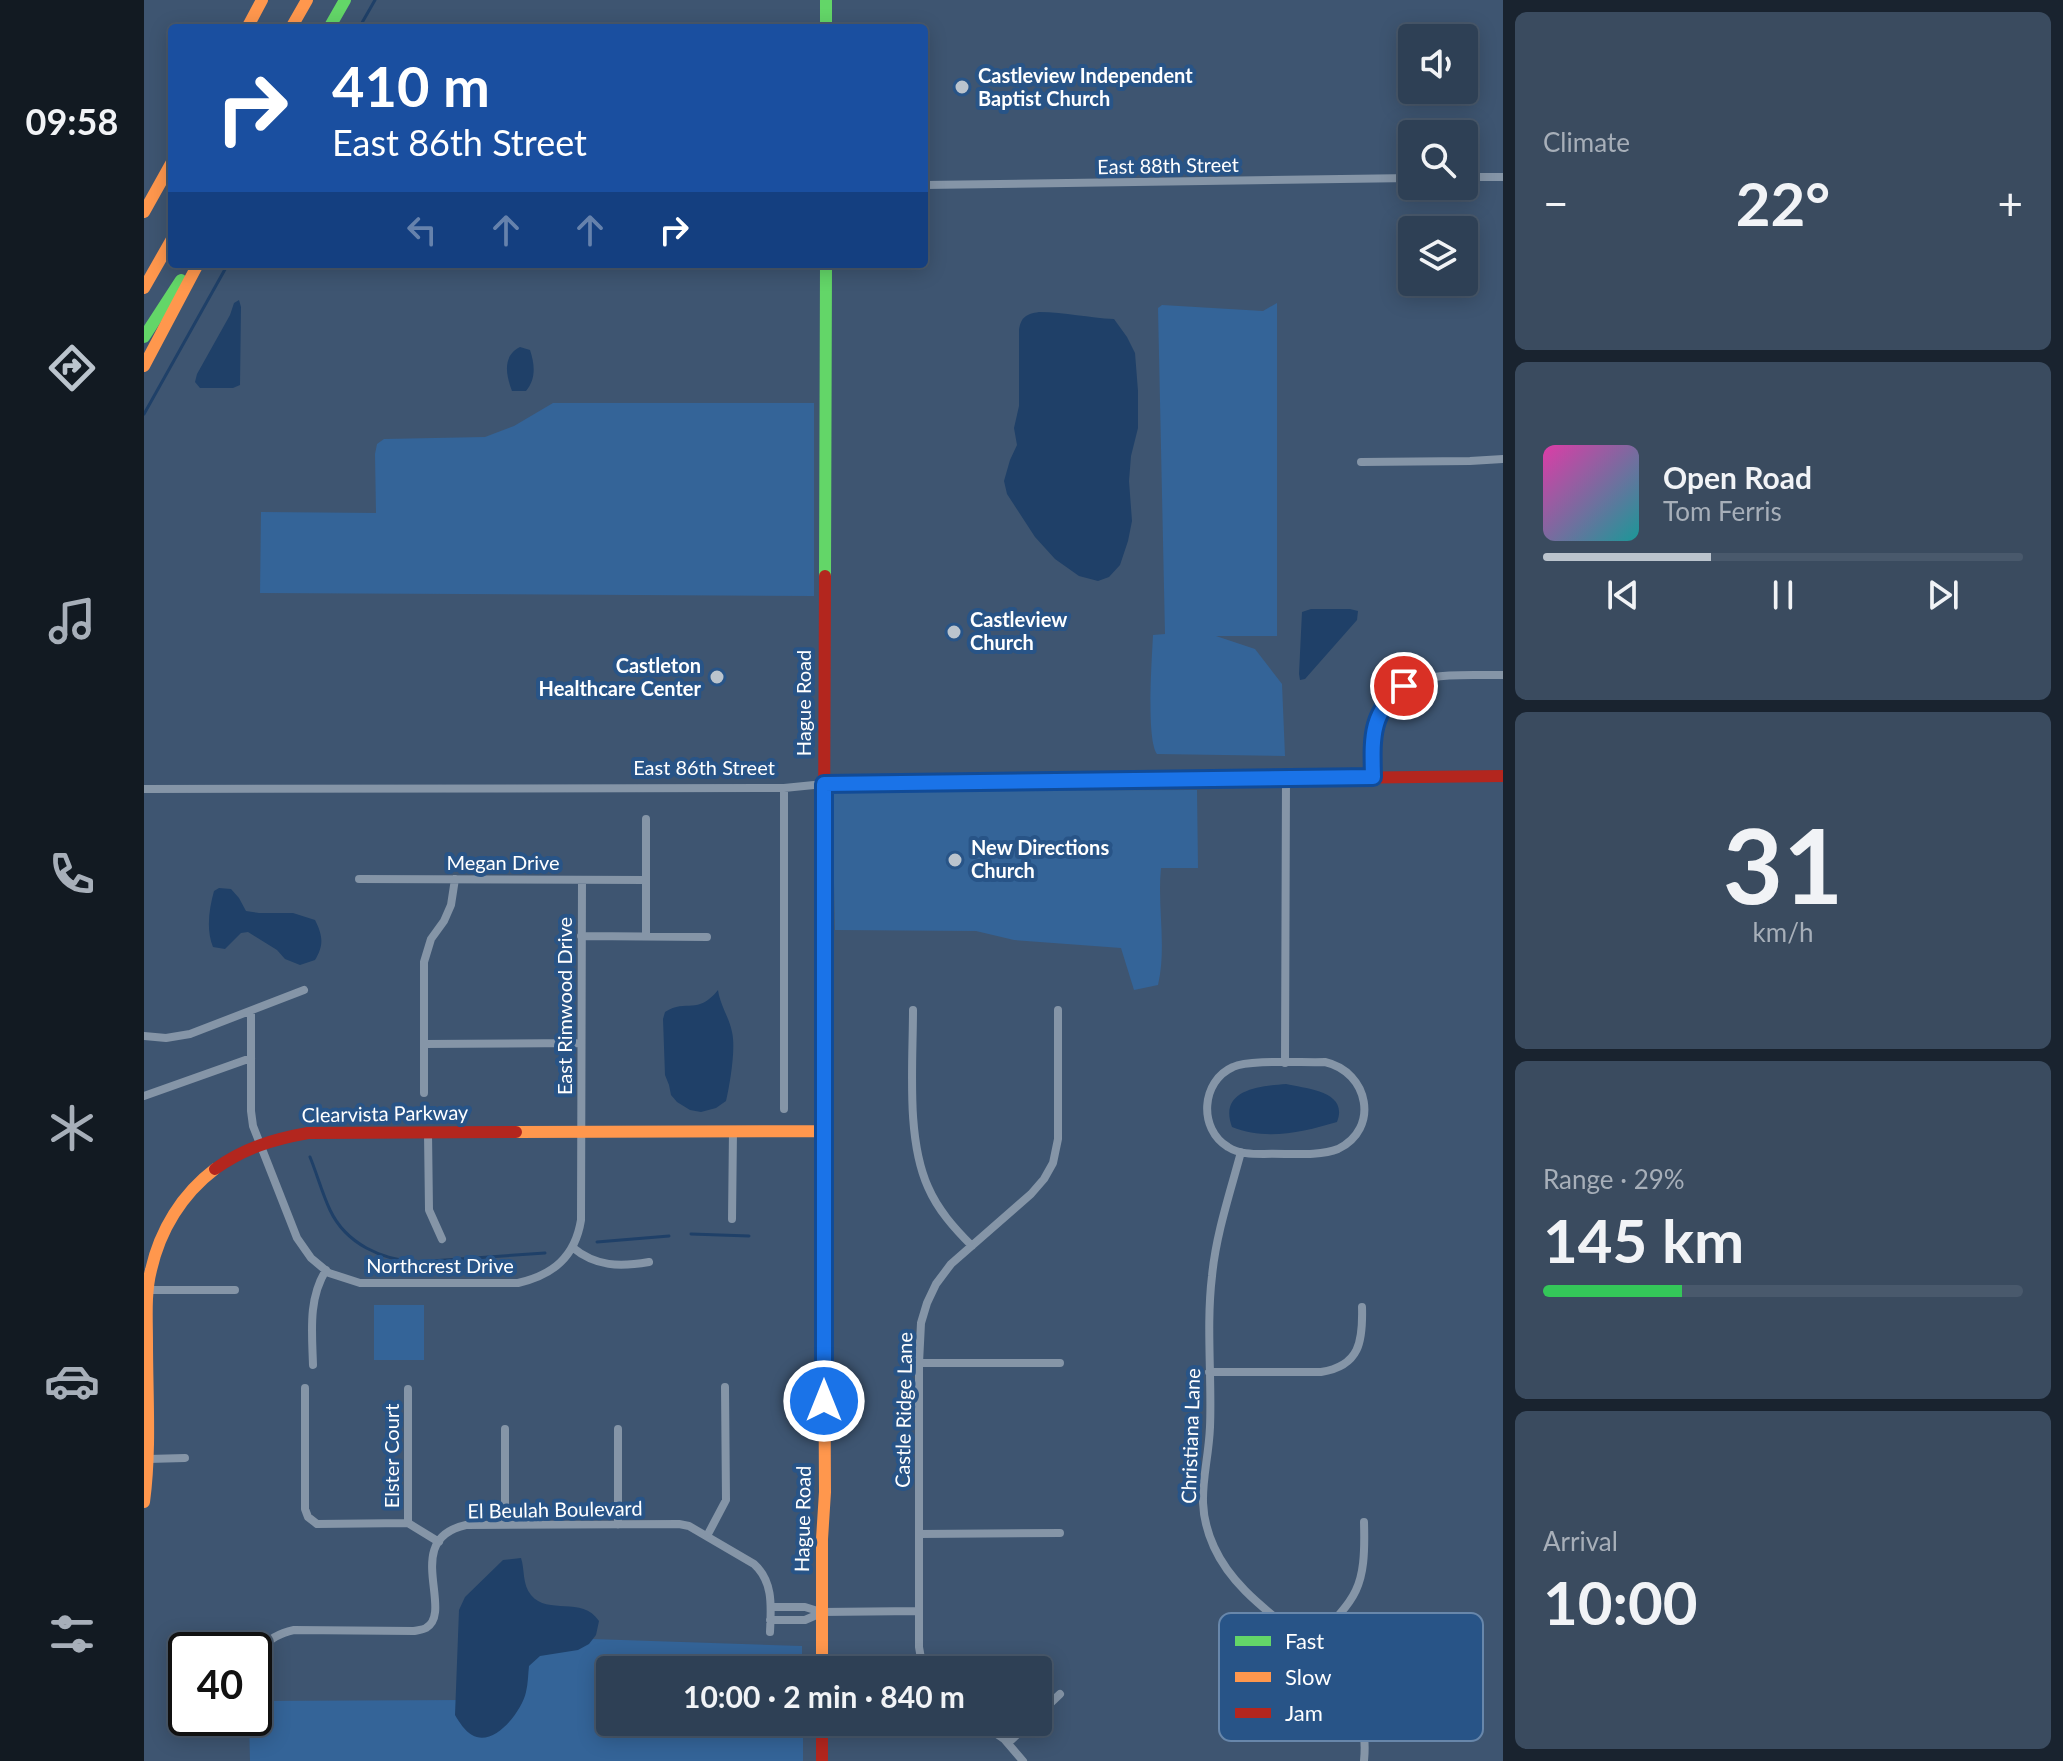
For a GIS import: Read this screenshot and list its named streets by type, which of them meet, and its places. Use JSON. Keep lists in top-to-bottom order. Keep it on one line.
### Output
{"streets":{"main road":["Hague Road","East 86th Street","Clearvista Parkway"],"street":["East 88th Street","Megan Drive","East Rimwood Drive","Northcrest Drive","Castle Ridge Lane","Christiana Lane","Elster Court","El Beulah Boulevard"]},"crossings":[["Hague Road","East 86th Street"],["Hague Road","Clearvista Parkway"],["Megan Drive","East Rimwood Drive"],["East Rimwood Drive","Clearvista Parkway"],["Clearvista Parkway","Northcrest Drive"]],"places":["Castleview Independent Baptist Church","Castleview Church","Castleton Healthcare Center","New Directions Church"],"legend":["Fast","Slow","Jam"],"page":{"tabs":"09:58","tile":["Climate",["31","km/h"],["Range · 29%","145 km"],["Arrival","10:00"]],"turn":["410 m","East 86th Street"],"heat":["−","22°","+"],"song":["Open Road","Tom Ferris"],"limit":"40","trip":"10:00 · 2 min · 840 m"}}
